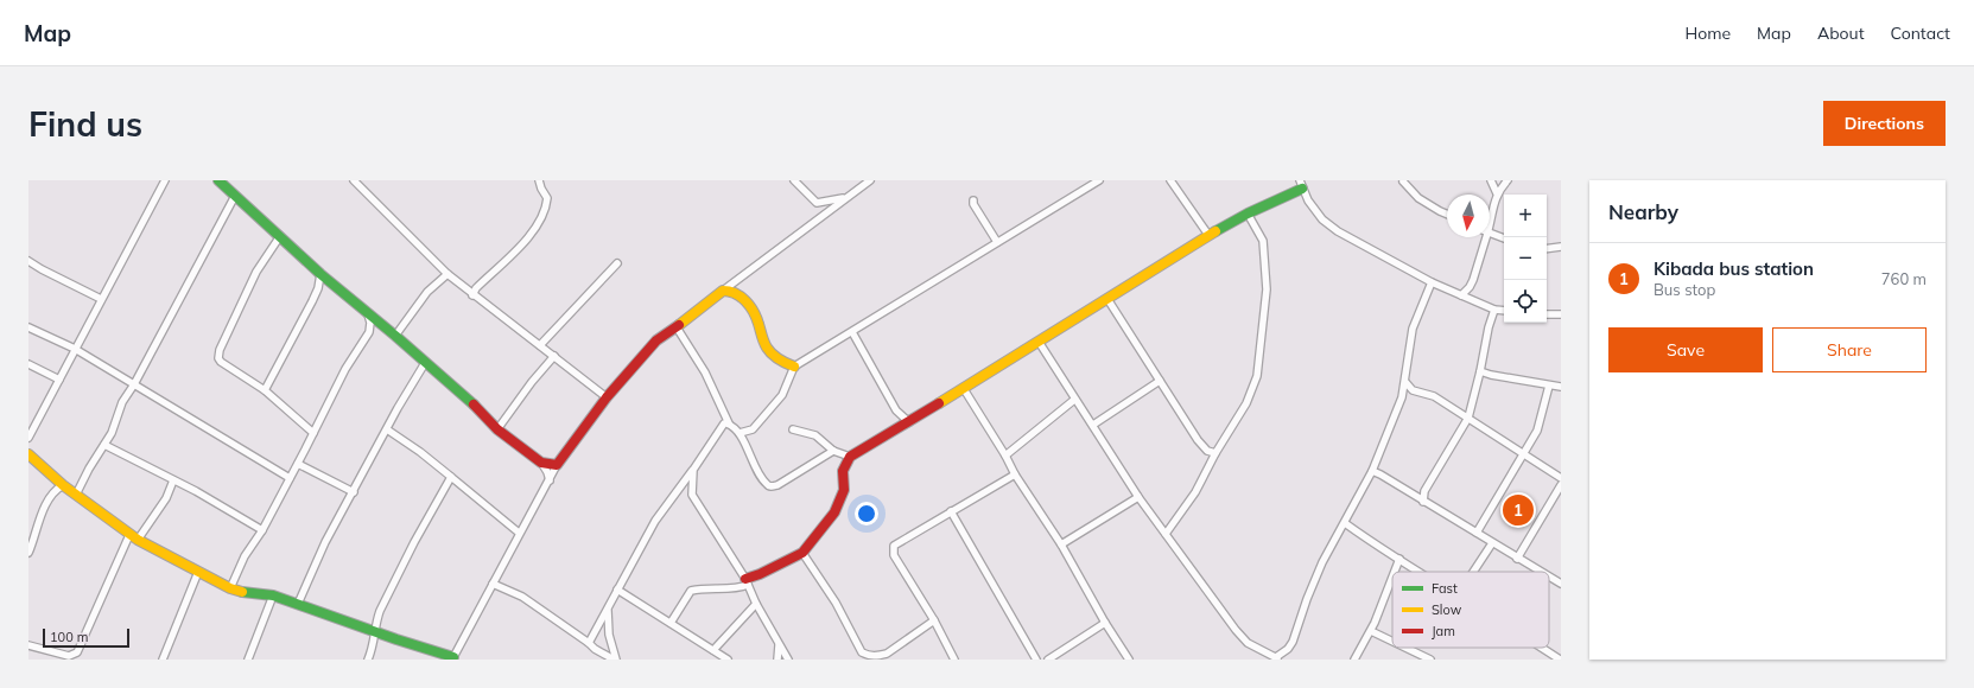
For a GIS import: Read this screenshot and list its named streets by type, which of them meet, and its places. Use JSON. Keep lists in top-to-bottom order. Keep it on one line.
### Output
{"legend":["Fast","Slow","Jam"],"scale_bar":"100 m","north":"bottom","page":{"header":"Map","nav":["Home","Map","About","Contact"],"buttons":["Directions",["Save","Share"]],"title":"Find us","heading":"Nearby","map_buttons":["+","−"],"list":[{"mark":"1","name":"Kibada bus station","note":"Bus stop","value":"760 m"}],"pins":"1","scale":"100 m"}}
